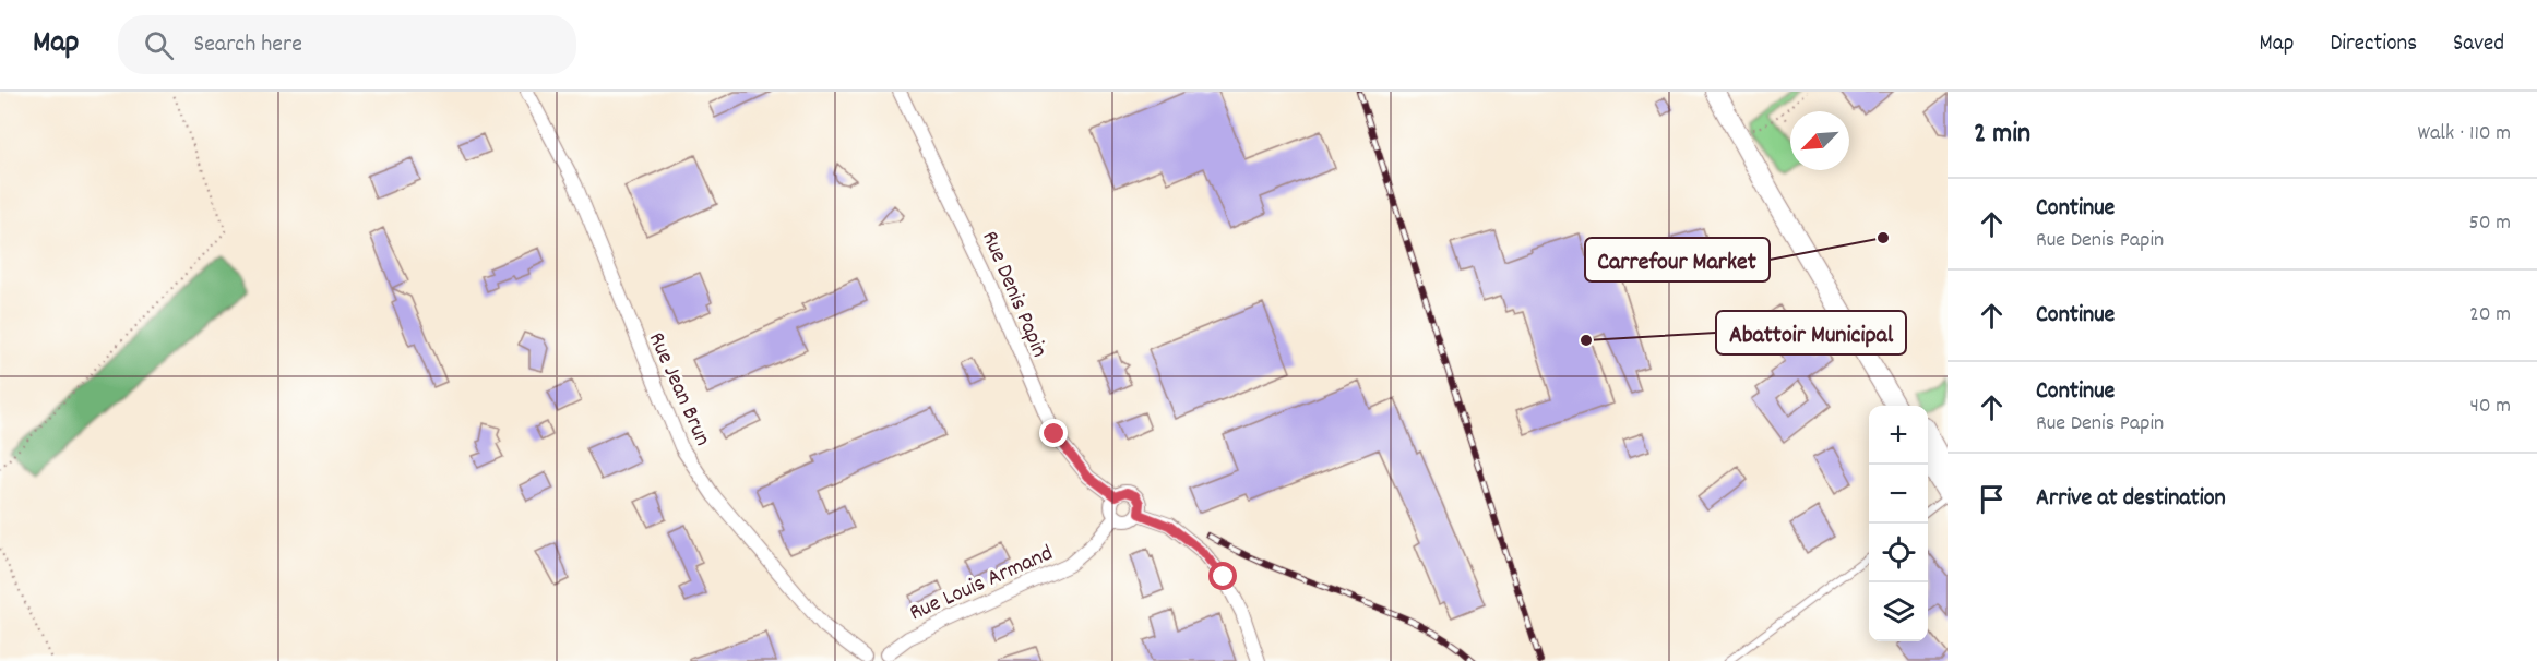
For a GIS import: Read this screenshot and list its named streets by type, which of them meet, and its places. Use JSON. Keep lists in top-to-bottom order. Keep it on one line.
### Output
{"streets":{"street":["Rue Denis Papin","Rue Jean Brun","Rue Louis Armand"]},"crossings":[["Rue Denis Papin","Rue Louis Armand"]],"places":["Carrefour Market","Abattoir Municipal"],"north":"bottom left","page":{"header":"Map","search":"Search here","nav":["Map","Directions","Saved"],"heading":["2 min","Walk · 110 m"],"list":[["Continue","Rue Denis Papin","50 m"],["Continue","20 m"],["Continue","Rue Denis Papin","40 m"],"Arrive at destination"],"map_buttons":["+","−"]}}
